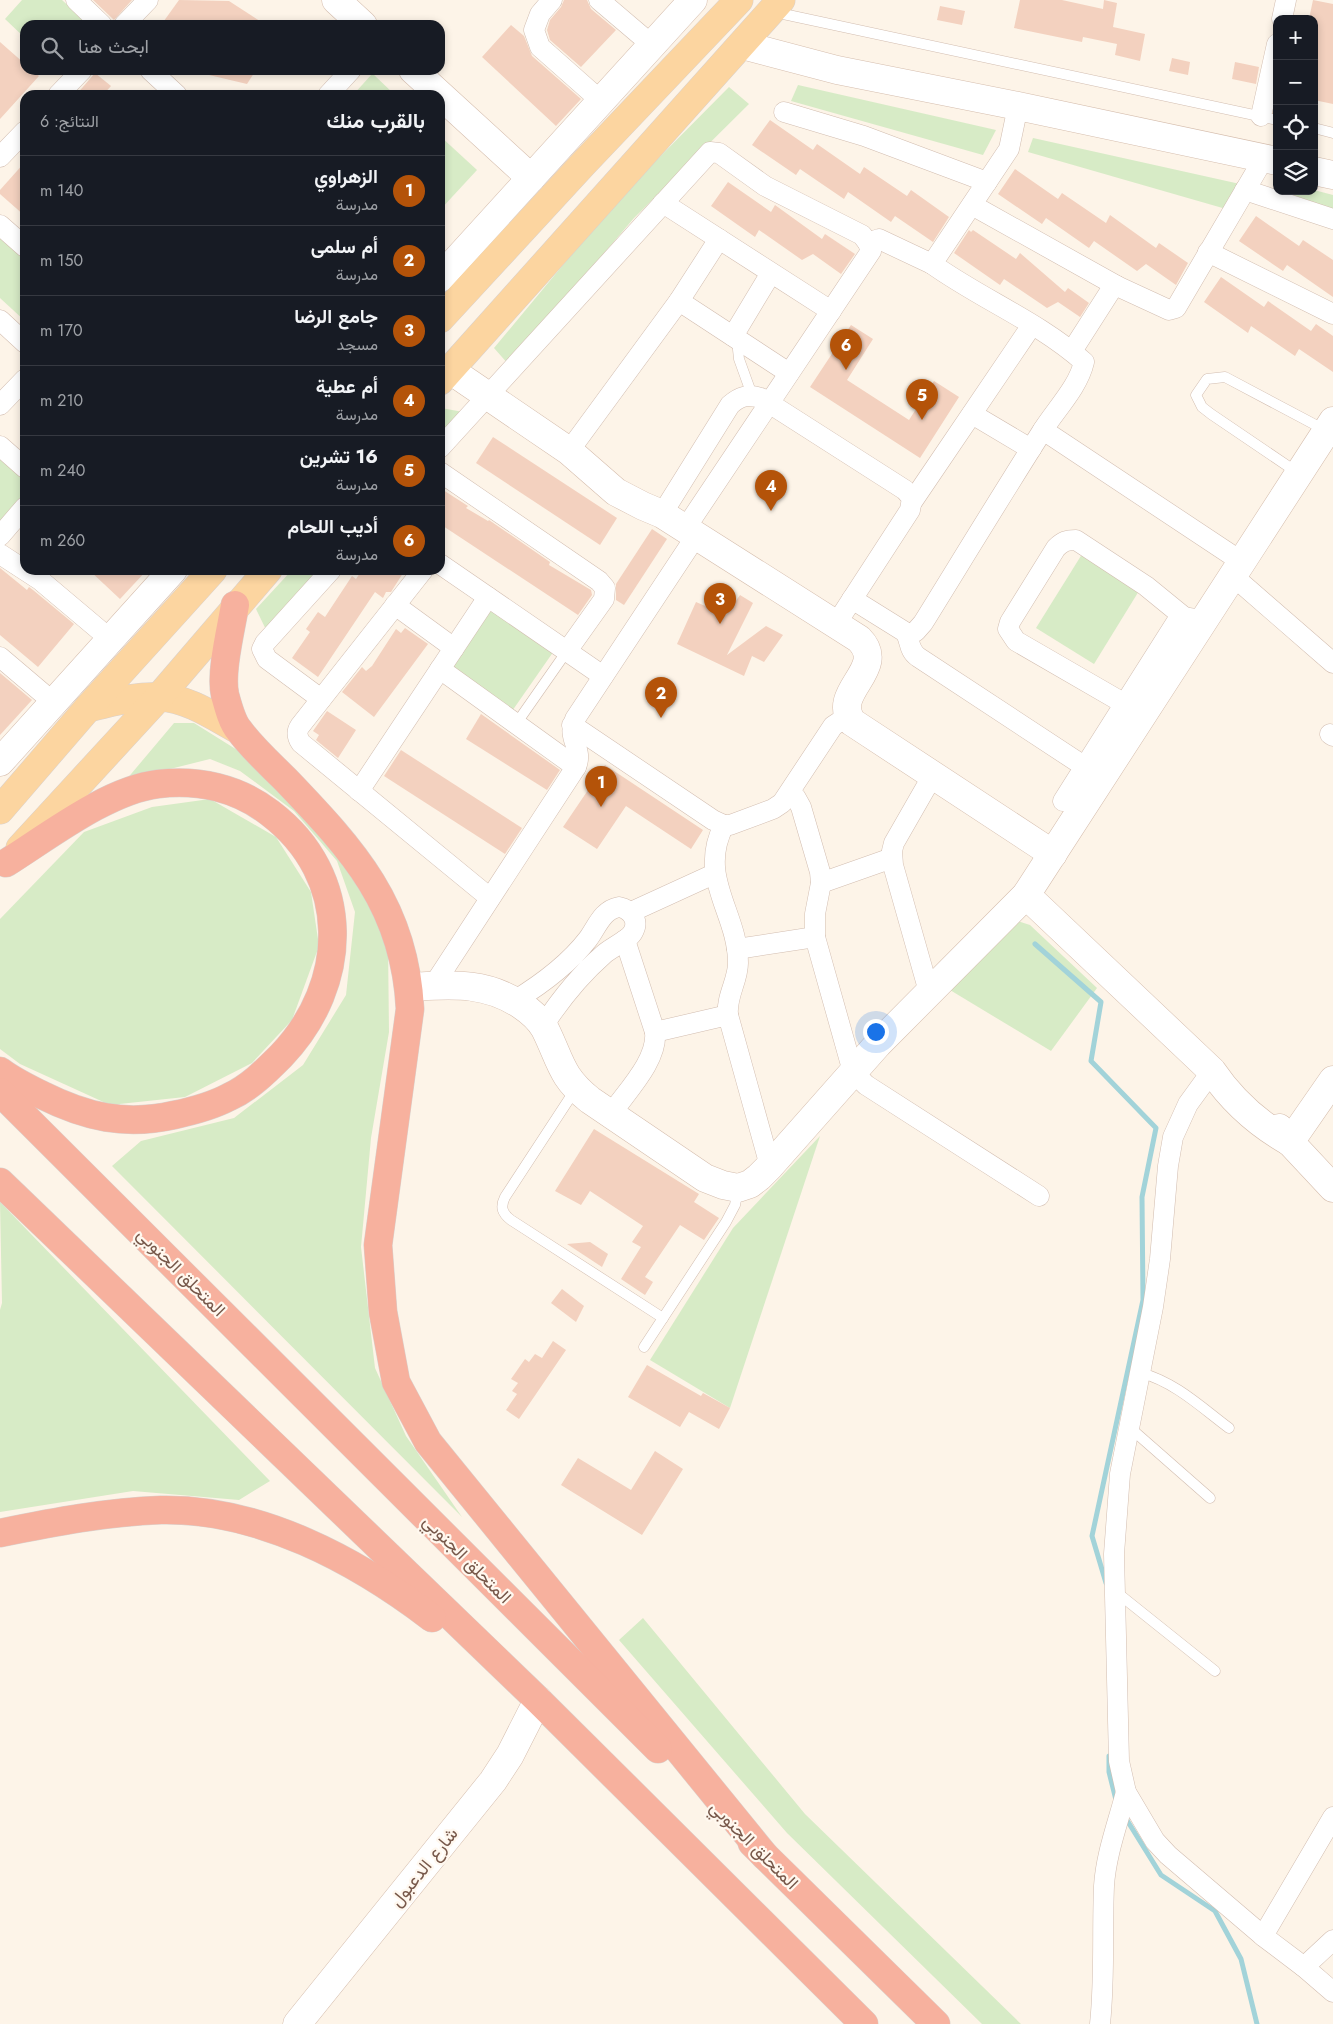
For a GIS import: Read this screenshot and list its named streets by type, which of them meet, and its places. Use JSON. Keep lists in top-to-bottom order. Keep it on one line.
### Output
{"streets":{"highway":["المتحلق الجنوبي"],"street":["شارع الدعبول"]},"page":{"map_buttons":["+","−"],"search":"ابحث هنا","heading":["بالقرب منك","النتائج: 6"],"list":[{"mark":"1","name":"الزهراوي","note":"مدرسة","value":"140 m"},{"mark":"2","name":"أم سلمى","note":"مدرسة","value":"150 m"},{"mark":"3","name":"جامع الرضا","note":"مسجد","value":"170 m"},{"mark":"4","name":"أم عطية","note":"مدرسة","value":"210 m"},{"mark":"5","name":"16 تشرين","note":"مدرسة","value":"240 m"},{"mark":"6","name":"أديب اللحام","note":"مدرسة","value":"260 m"}],"pins":["6","5","4","3","2","1"]}}
